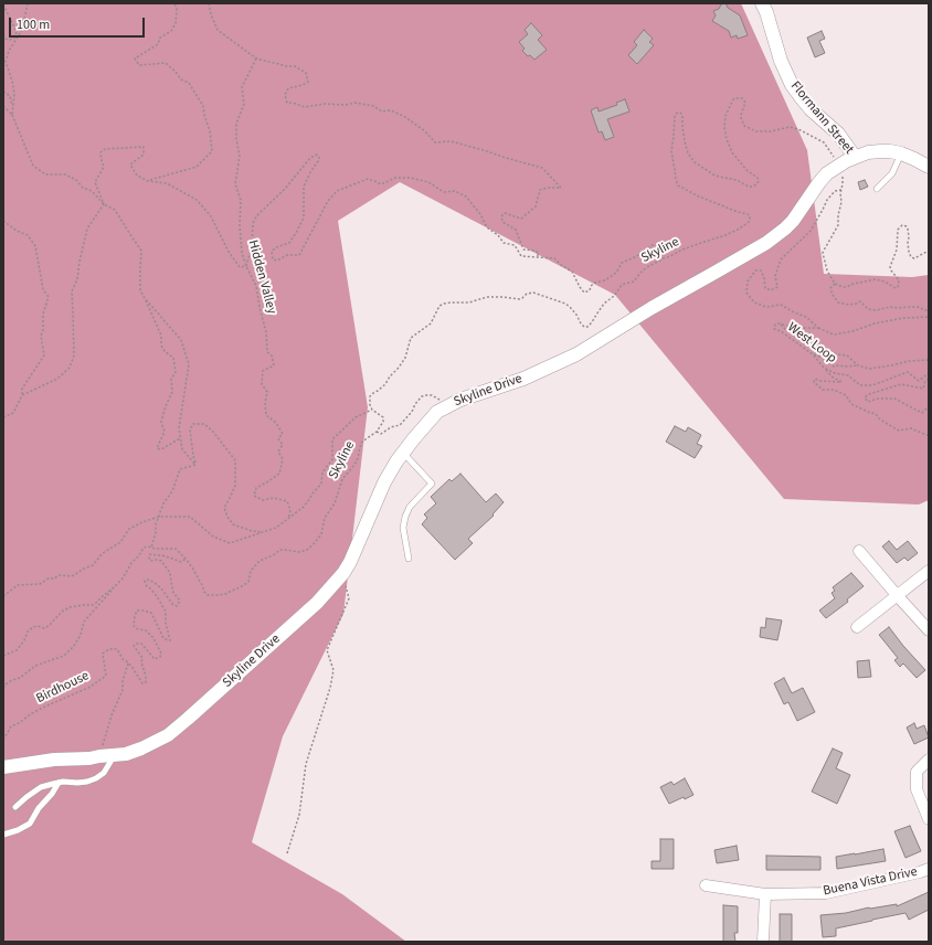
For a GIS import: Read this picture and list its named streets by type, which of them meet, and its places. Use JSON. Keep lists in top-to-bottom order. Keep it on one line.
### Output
{"streets":{"street":["Flormann Street","Skyline Drive","Buena Vista Drive"],"path":["Skyline","Hidden Valley","West Loop","Birdhouse"]},"crossings":[["Flormann Street","Skyline Drive"],["Skyline","West Loop"],["Skyline","Skyline Drive"],["Skyline","Birdhouse"]],"scale_bar":"100 m"}
